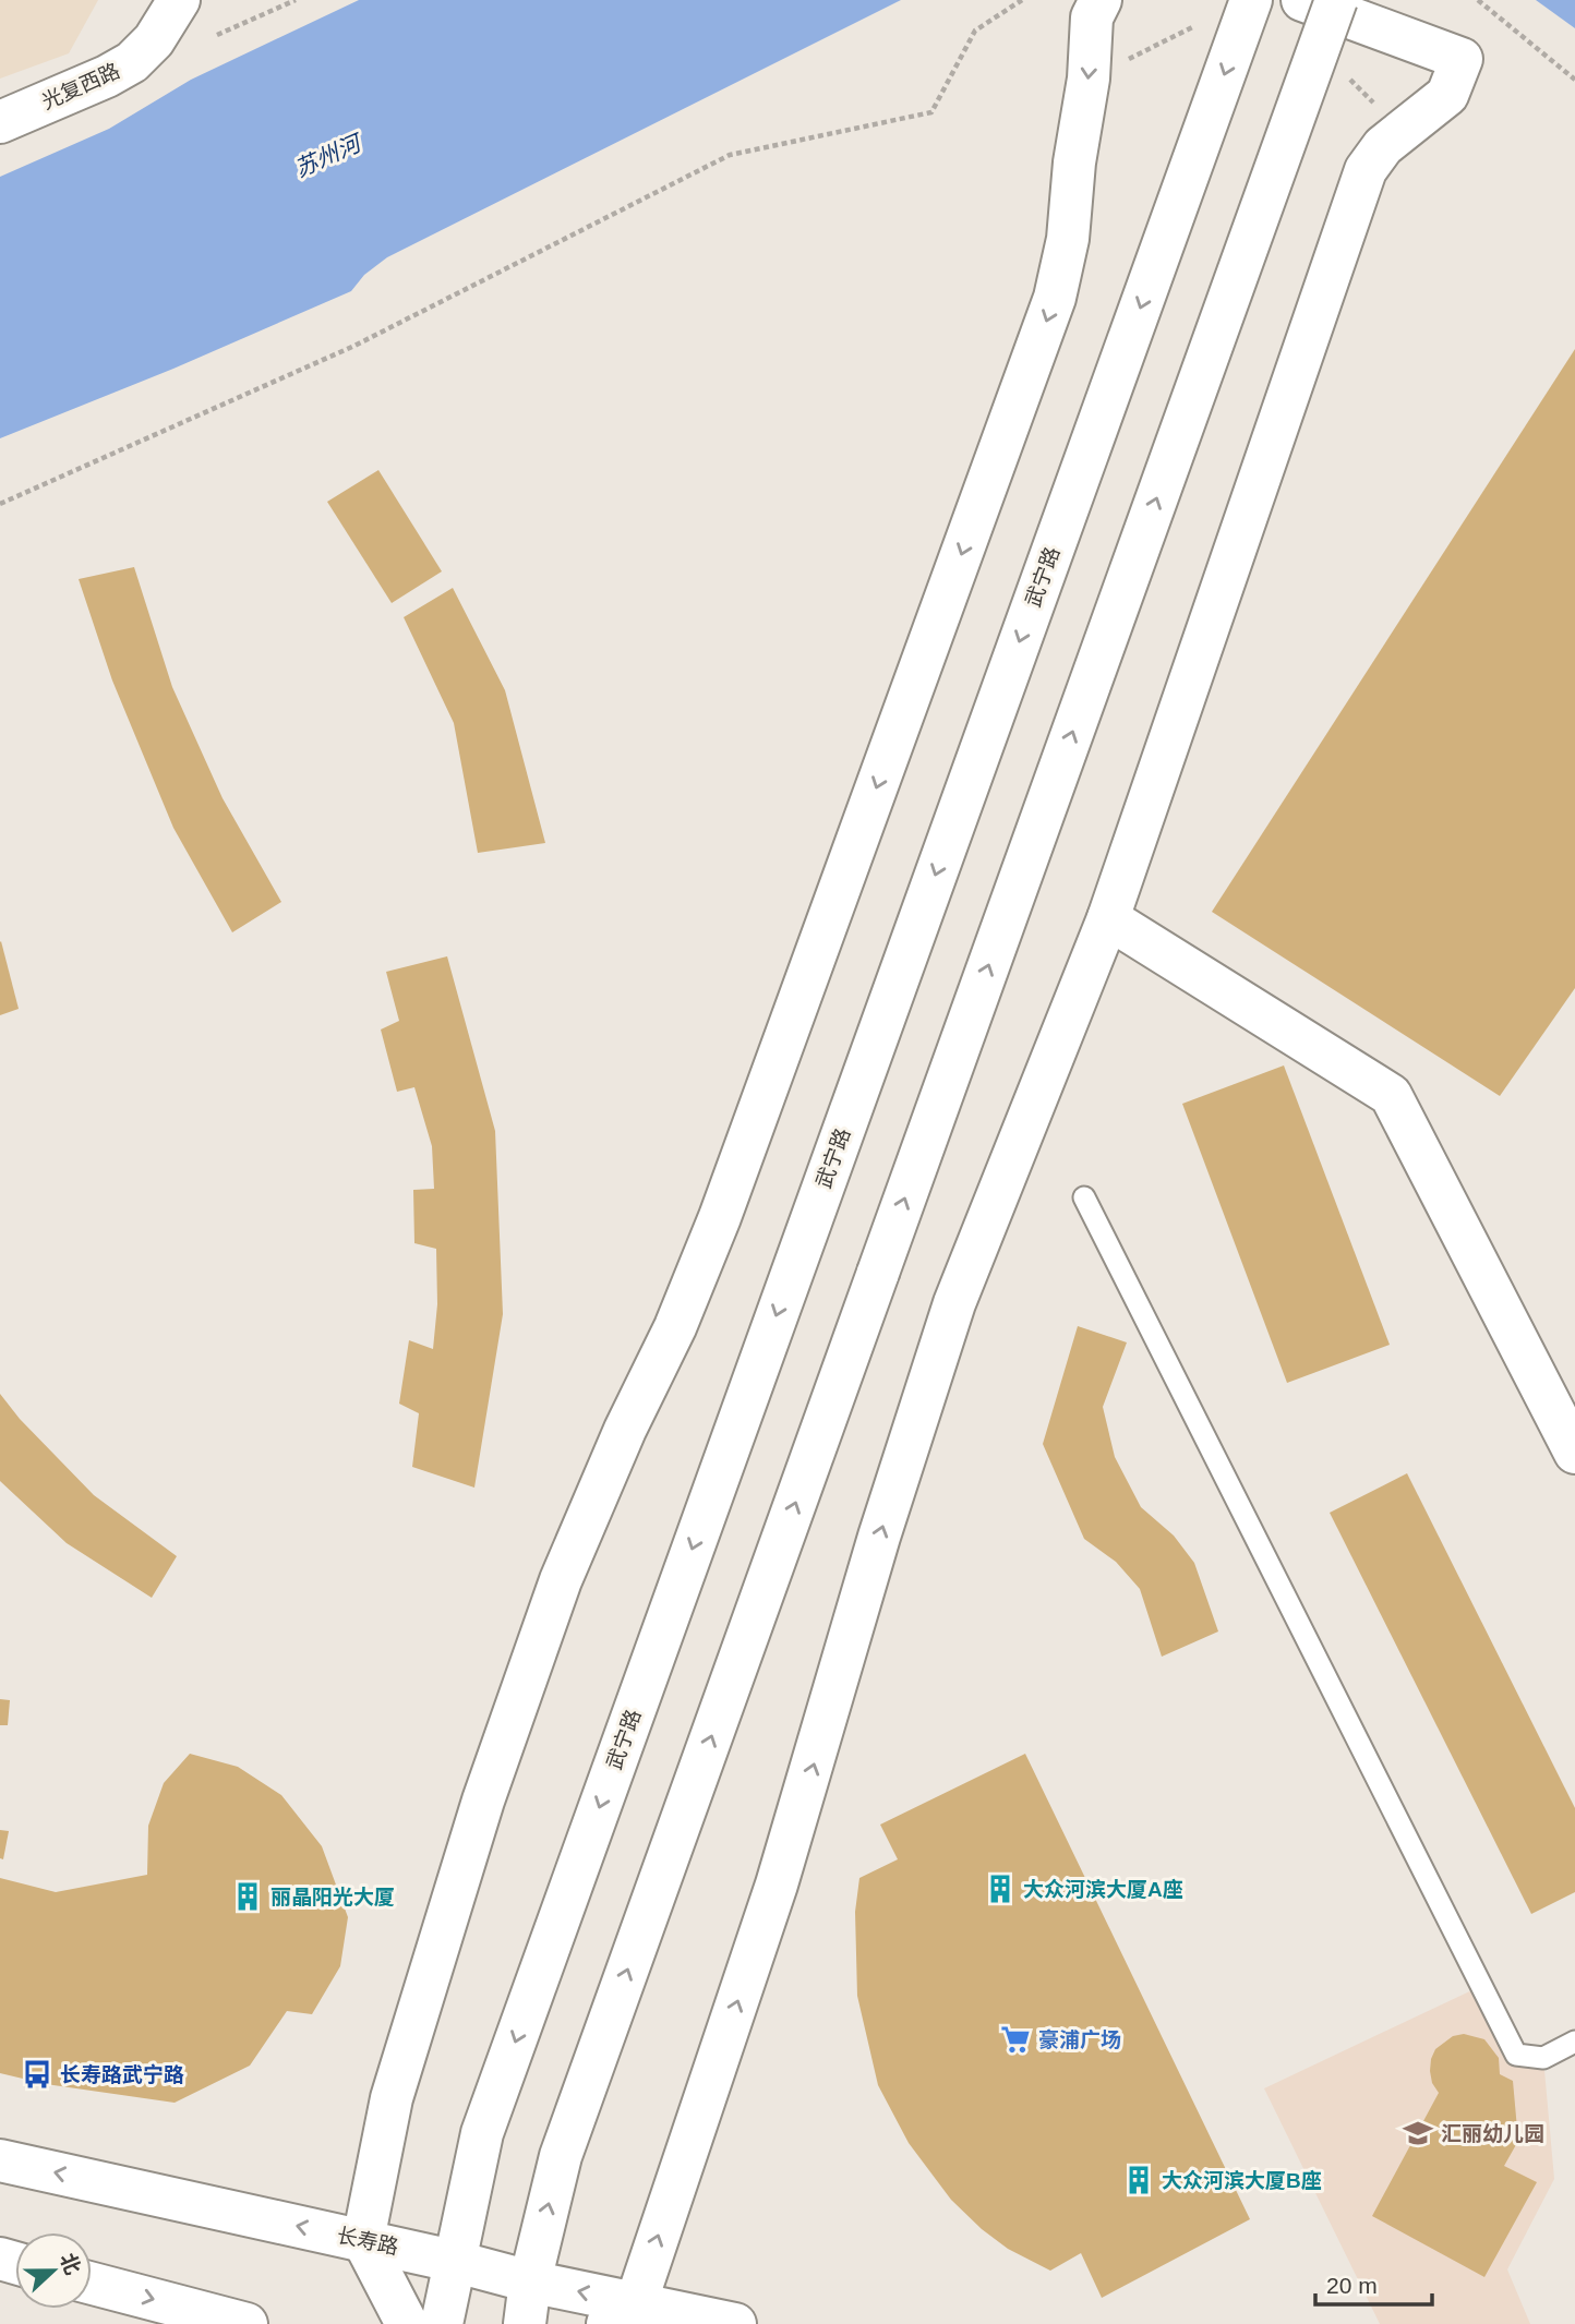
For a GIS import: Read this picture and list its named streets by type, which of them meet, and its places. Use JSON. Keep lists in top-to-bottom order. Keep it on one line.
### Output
{"streets":{"street":["光复西路","武宁路","长寿路"]},"crossings":[["武宁路","长寿路"]],"water":["苏州河"],"places":{"building":["大众河滨大厦A座","丽晶阳光大厦","大众河滨大厦B座"],"supermarket":["豪浦广场"],"bus stop":["长寿路武宁路"],"school or university":["汇丽幼儿园"]},"scale_bar":"20 m","north":"right"}
